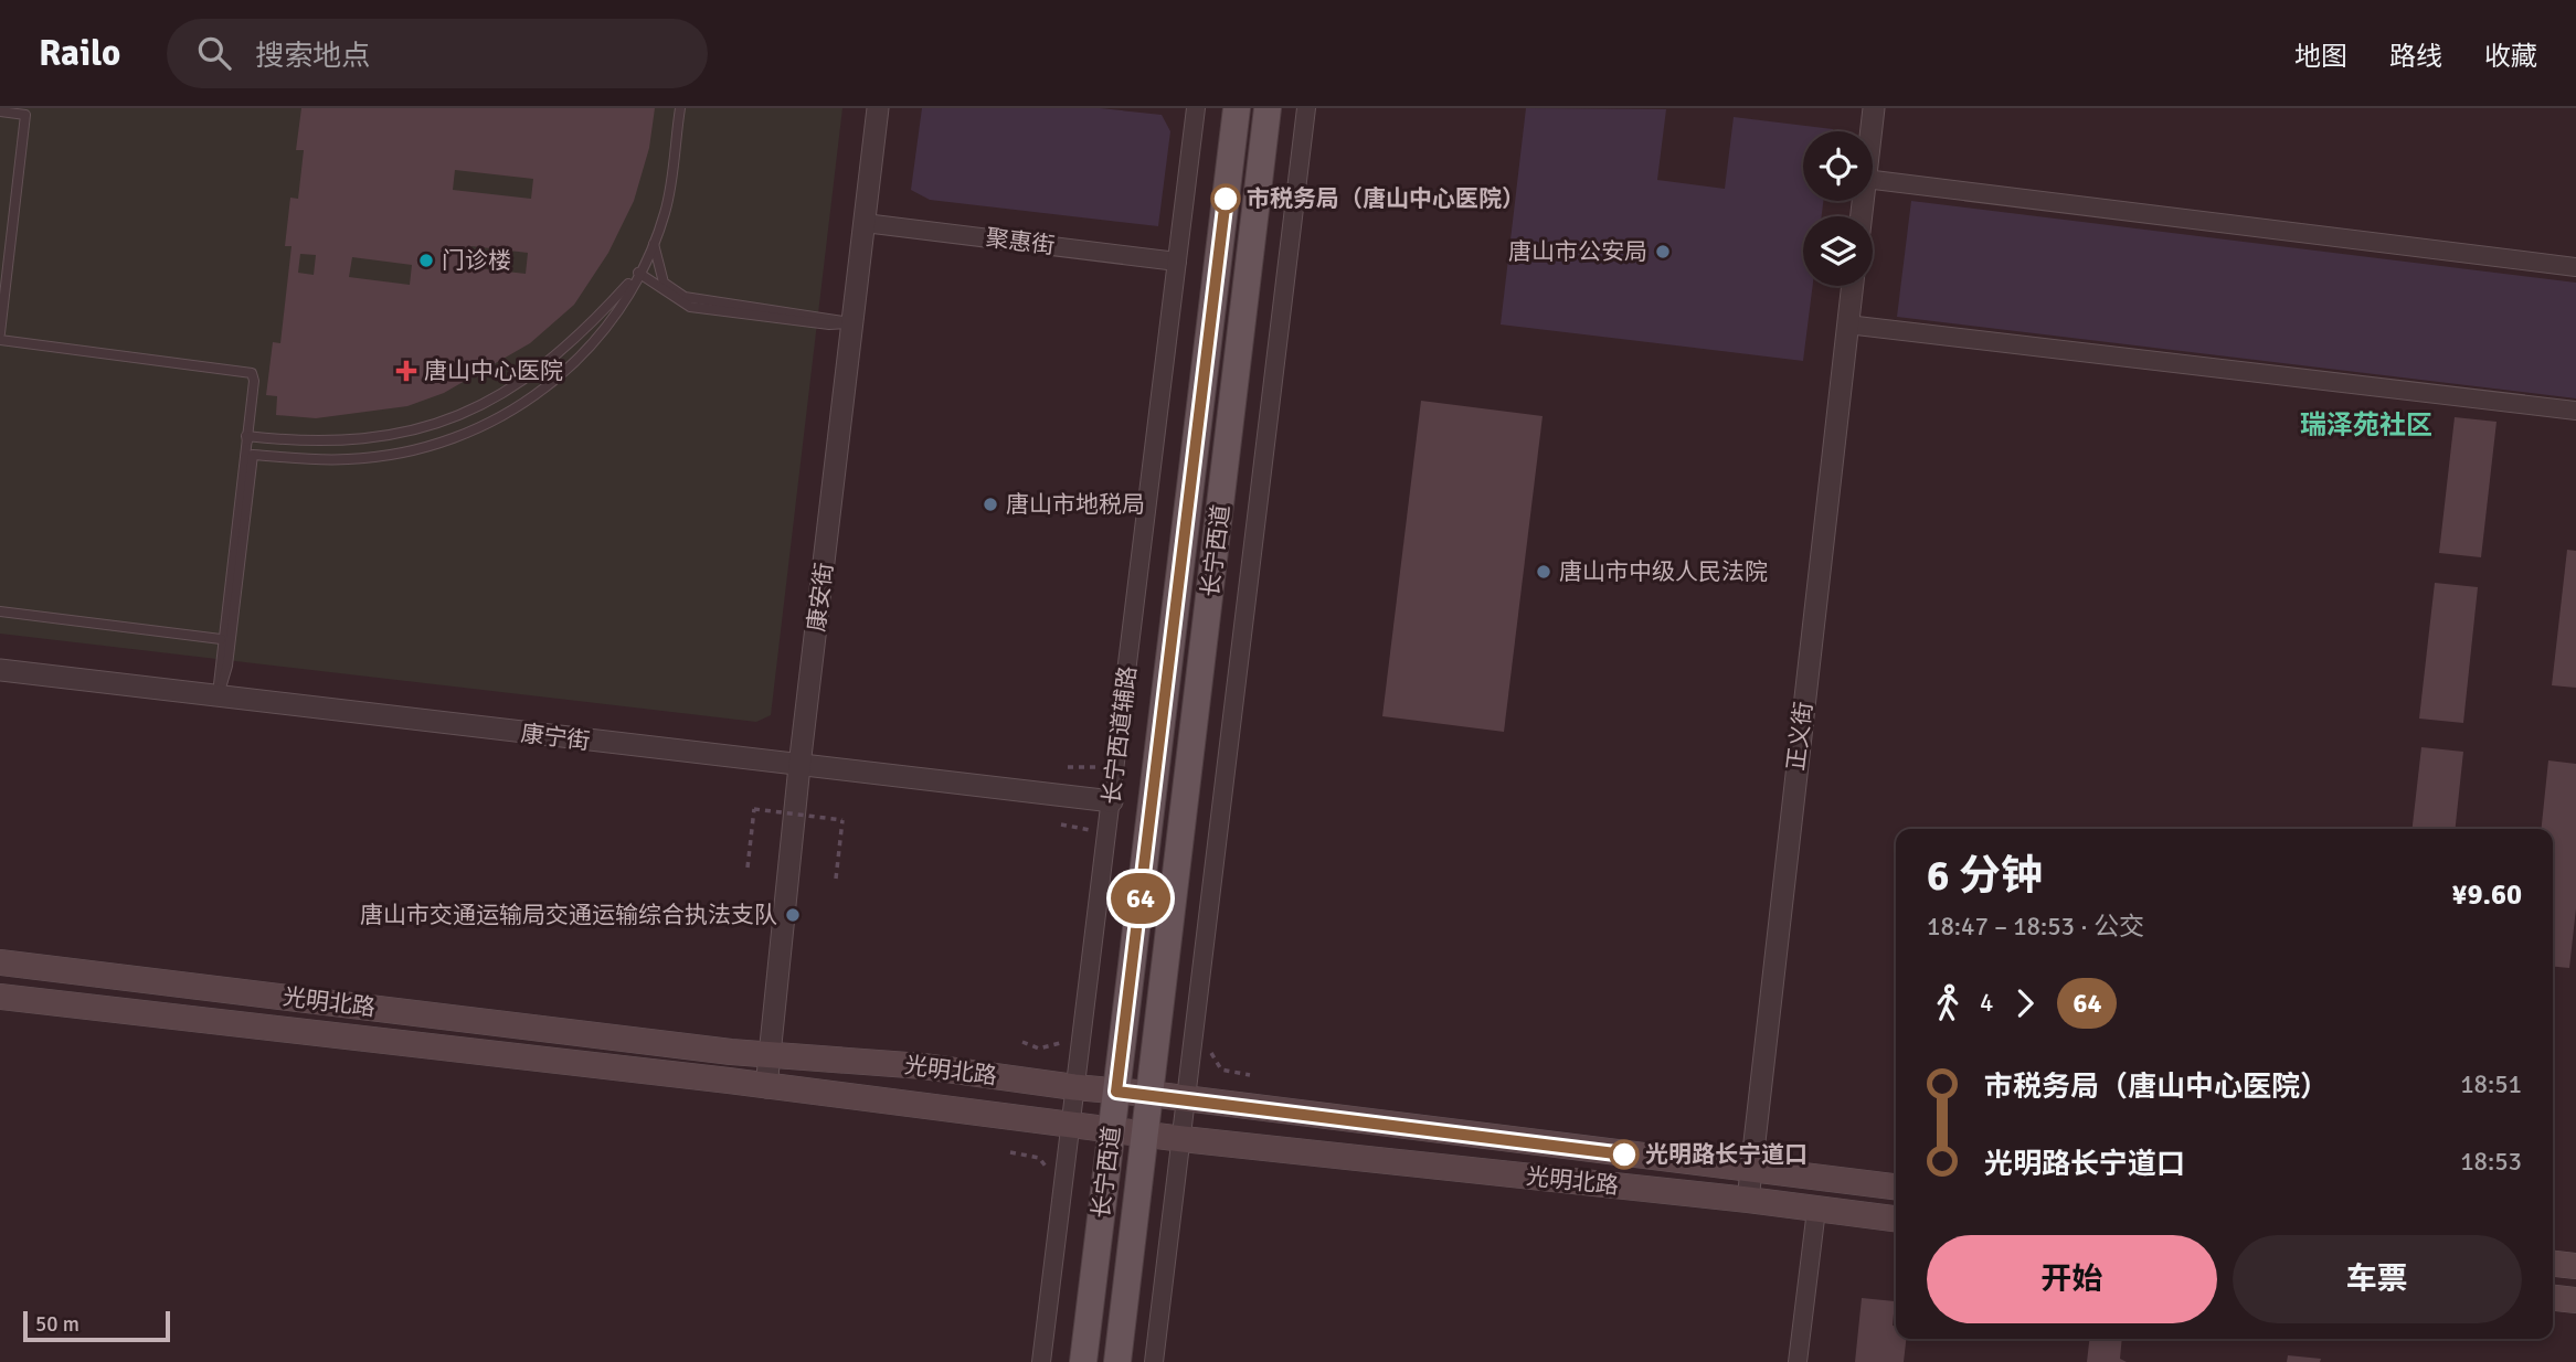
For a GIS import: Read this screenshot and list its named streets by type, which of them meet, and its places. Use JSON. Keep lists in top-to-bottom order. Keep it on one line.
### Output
{"streets":{"main road":["长宁西道","光明北路"],"street":["聚惠街","康安街","长宁西道辅路","正义街","康宁街"]},"crossings":[["聚惠街","康安街"],["聚惠街","长宁西道辅路"],["长宁西道","光明北路"],["康安街","康宁街"],["康安街","光明北路"],["长宁西道辅路","康宁街"],["长宁西道辅路","光明北路"],["正义街","光明北路"]],"districts":["瑞泽苑社区"],"places":{"other":["市税务局（唐山中心医院）","唐山市公安局","门诊楼","唐山市地税局","唐山市中级人民法院","唐山市交通运输局交通运输综合执法支队","光明路长宁道口"],"health":["唐山中心医院"]},"lines":["bus line 64"],"scale_bar":"50 m","page":{"header":"Railo","search":"搜索地点","nav":["地图","路线","收藏"],"on_map":"64","heading":["6 分钟","18:47 – 18:53 · 公交","¥9.60"],"legs":["4","64"],"list":[{"name":"市税务局（唐山中心医院）","value":"18:51"},{"name":"光明路长宁道口","value":"18:53"}],"buttons":["开始","车票"],"scale":"50 m"}}
